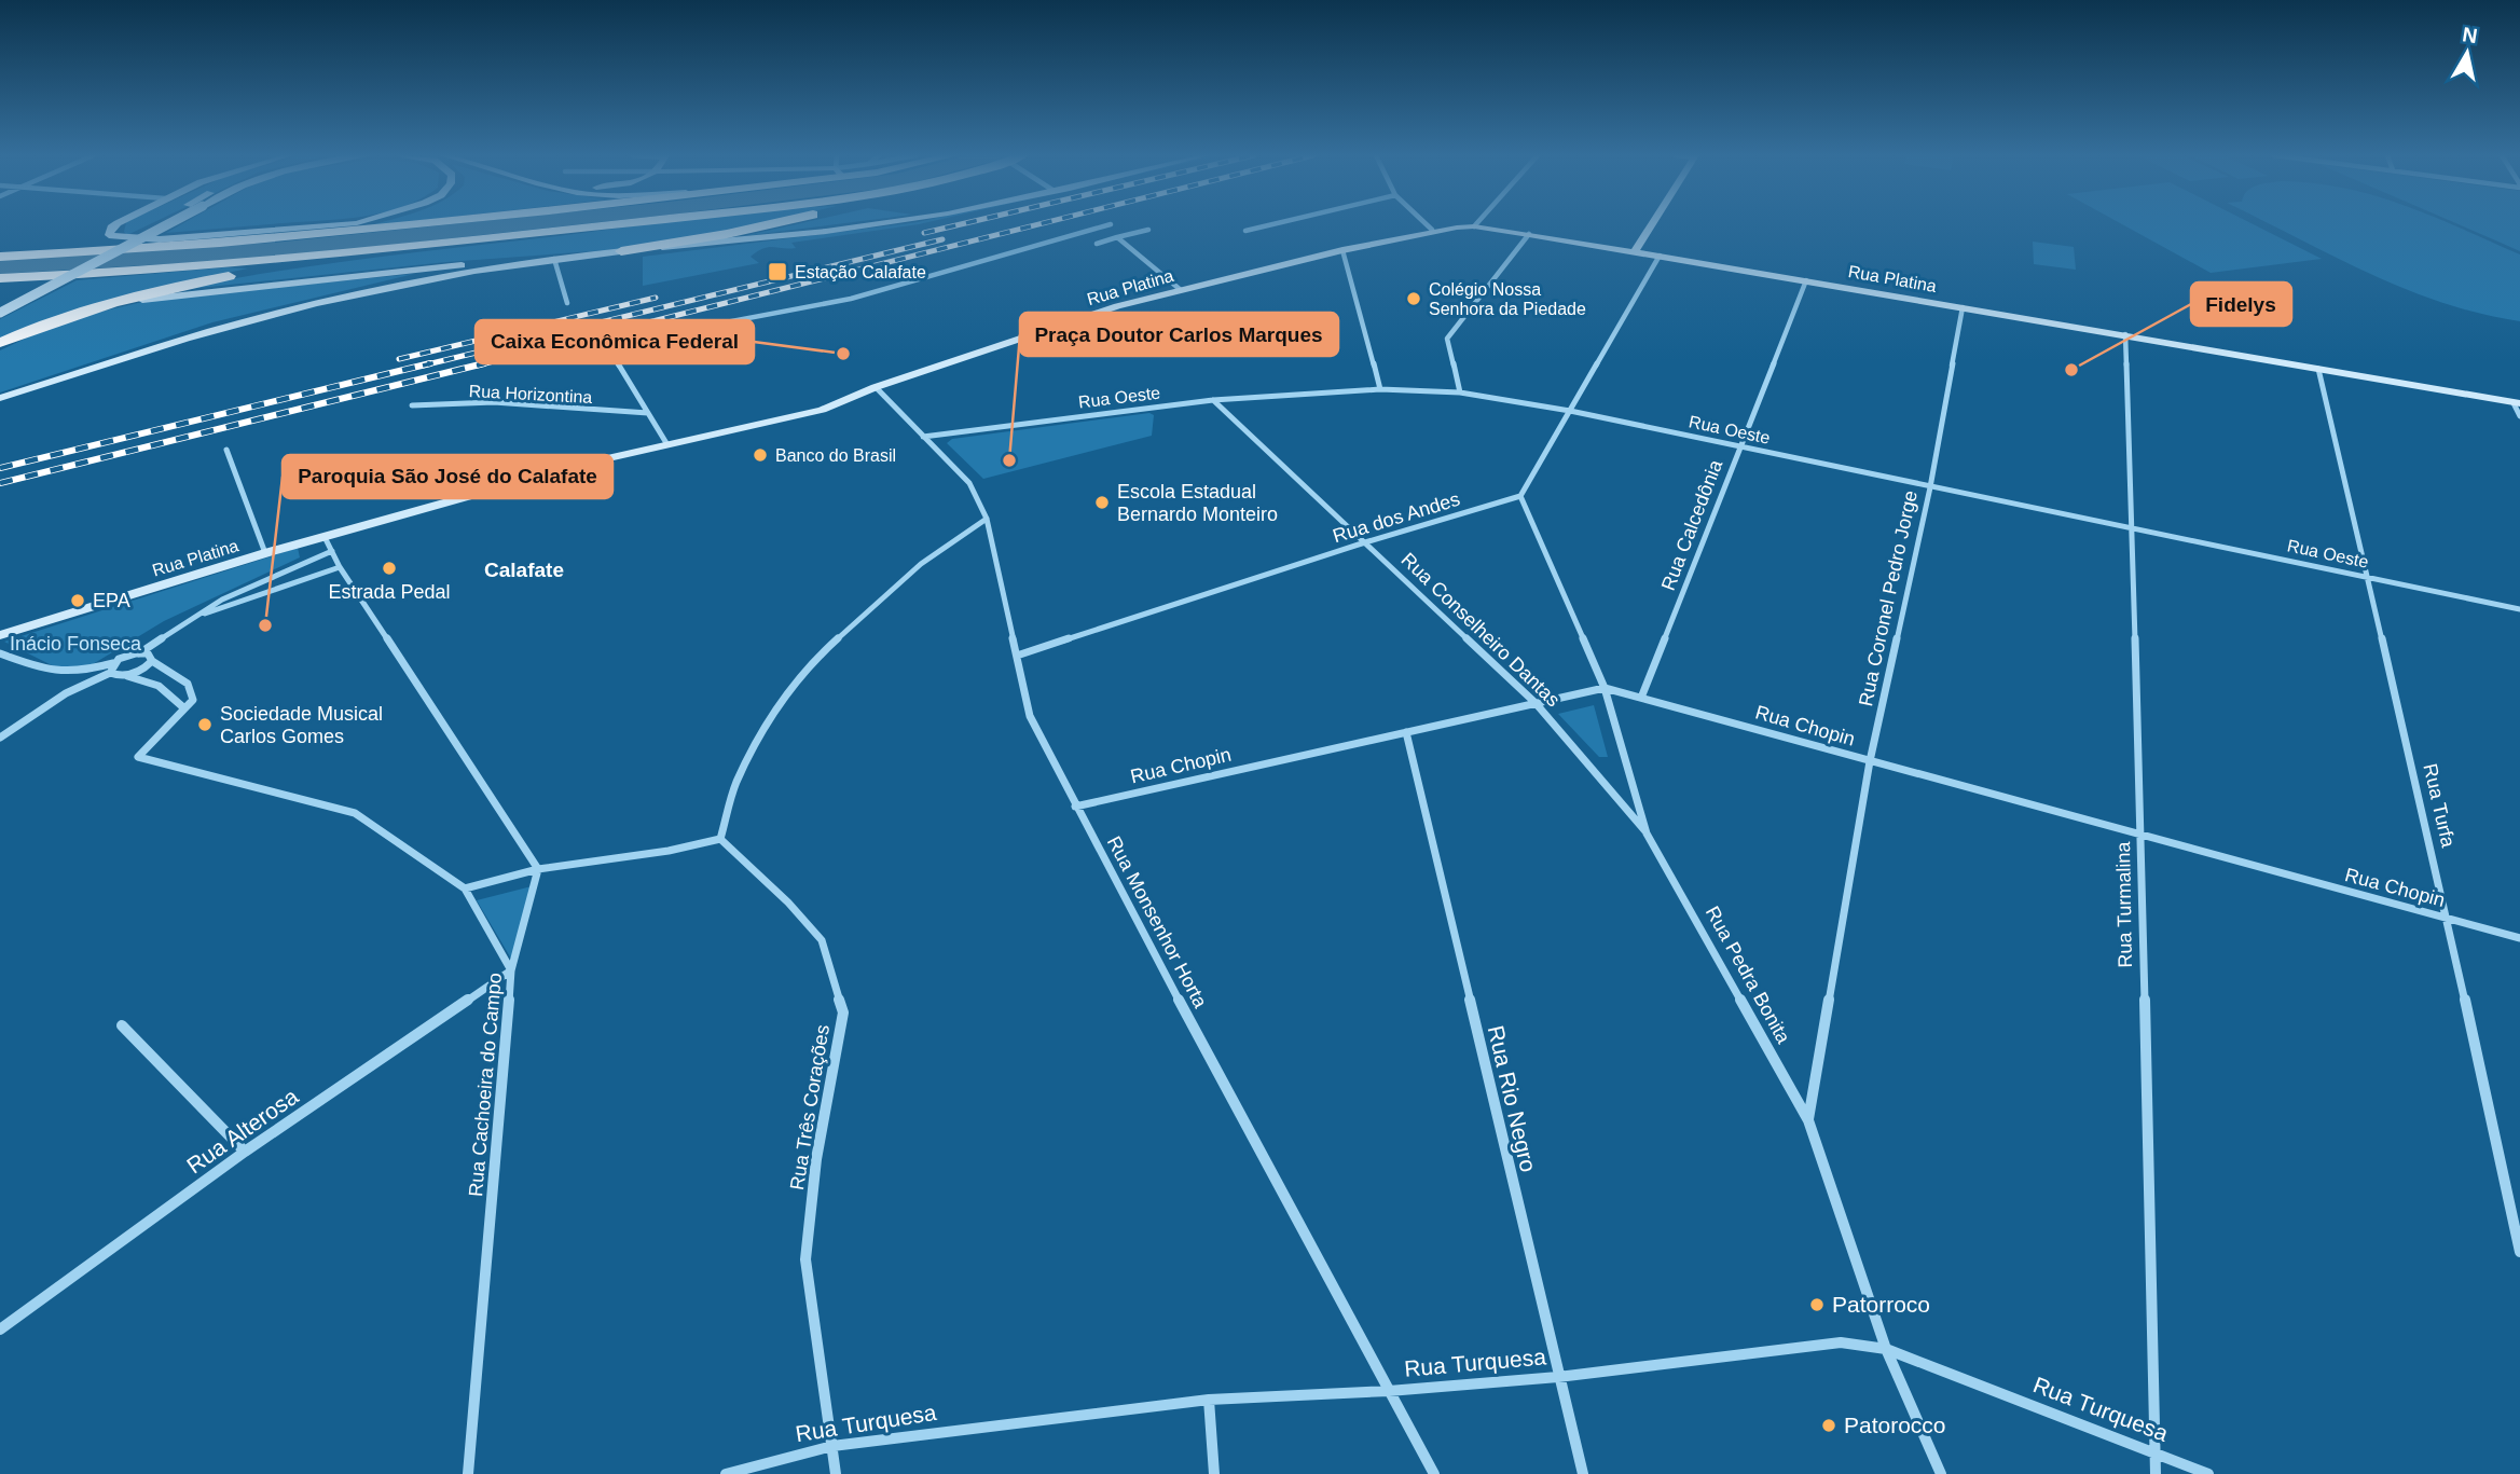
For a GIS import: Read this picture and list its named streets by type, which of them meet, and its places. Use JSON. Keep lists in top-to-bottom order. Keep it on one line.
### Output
{"streets":{"street":["Rua Platina","Rua Horizontina","Rua Oeste","Rua dos Andes","Rua Calcedônia","Rua Coronel Pedro Jorge","Rua Conselheiro Dantas","Rua Chopin","Rua Turfa","Rua Turmalina","Rua Monsenhor Horta","Rua Pedra Bonita","Rua Cachoeira do Campo","Rua Rio Negro","Rua Três Corações","Rua Alterosa","Rua Turquesa"]},"crossings":[["Rua Platina","Rua Calcedônia"],["Rua Platina","Rua Coronel Pedro Jorge"],["Rua Platina","Rua Turfa"],["Rua Platina","Rua Turmalina"],["Rua Platina","Rua Monsenhor Horta"],["Rua Oeste","Rua Calcedônia"],["Rua Oeste","Rua Coronel Pedro Jorge"],["Rua Oeste","Rua Conselheiro Dantas"],["Rua Oeste","Rua Turfa"],["Rua Oeste","Rua Turmalina"],["Rua Oeste","Rua Monsenhor Horta"],["Rua dos Andes","Rua Conselheiro Dantas"],["Rua dos Andes","Rua Monsenhor Horta"],["Rua dos Andes","Rua Pedra Bonita"],["Rua Calcedônia","Rua Chopin"],["Rua Coronel Pedro Jorge","Rua Chopin"],["Rua Coronel Pedro Jorge","Rua Pedra Bonita"],["Rua Conselheiro Dantas","Rua Chopin"],["Rua Conselheiro Dantas","Rua Pedra Bonita"],["Rua Chopin","Rua Turfa"],["Rua Chopin","Rua Turmalina"],["Rua Chopin","Rua Monsenhor Horta"],["Rua Chopin","Rua Pedra Bonita"],["Rua Chopin","Rua Rio Negro"],["Rua Turmalina","Rua Turquesa"],["Rua Monsenhor Horta","Rua Turquesa"],["Rua Pedra Bonita","Rua Turquesa"],["Rua Cachoeira do Campo","Rua Alterosa"],["Rua Rio Negro","Rua Turquesa"],["Rua Três Corações","Rua Turquesa"]],"districts":["Calafate"],"parks":["Inácio Fonseca"],"places":{"transit":["Estação Calafate"],"other":["Colégio Nossa Senhora da Piedade","Caixa Econômica Federal","Fidelys","Banco do Brasil","Praça Doutor Carlos Marques","Escola Estadual Bernardo Monteiro","Estrada Pedal","EPA","Paroquia São José do Calafate","Sociedade Musical Carlos Gomes","Patorroco","Patorocco"]},"north":"top"}
